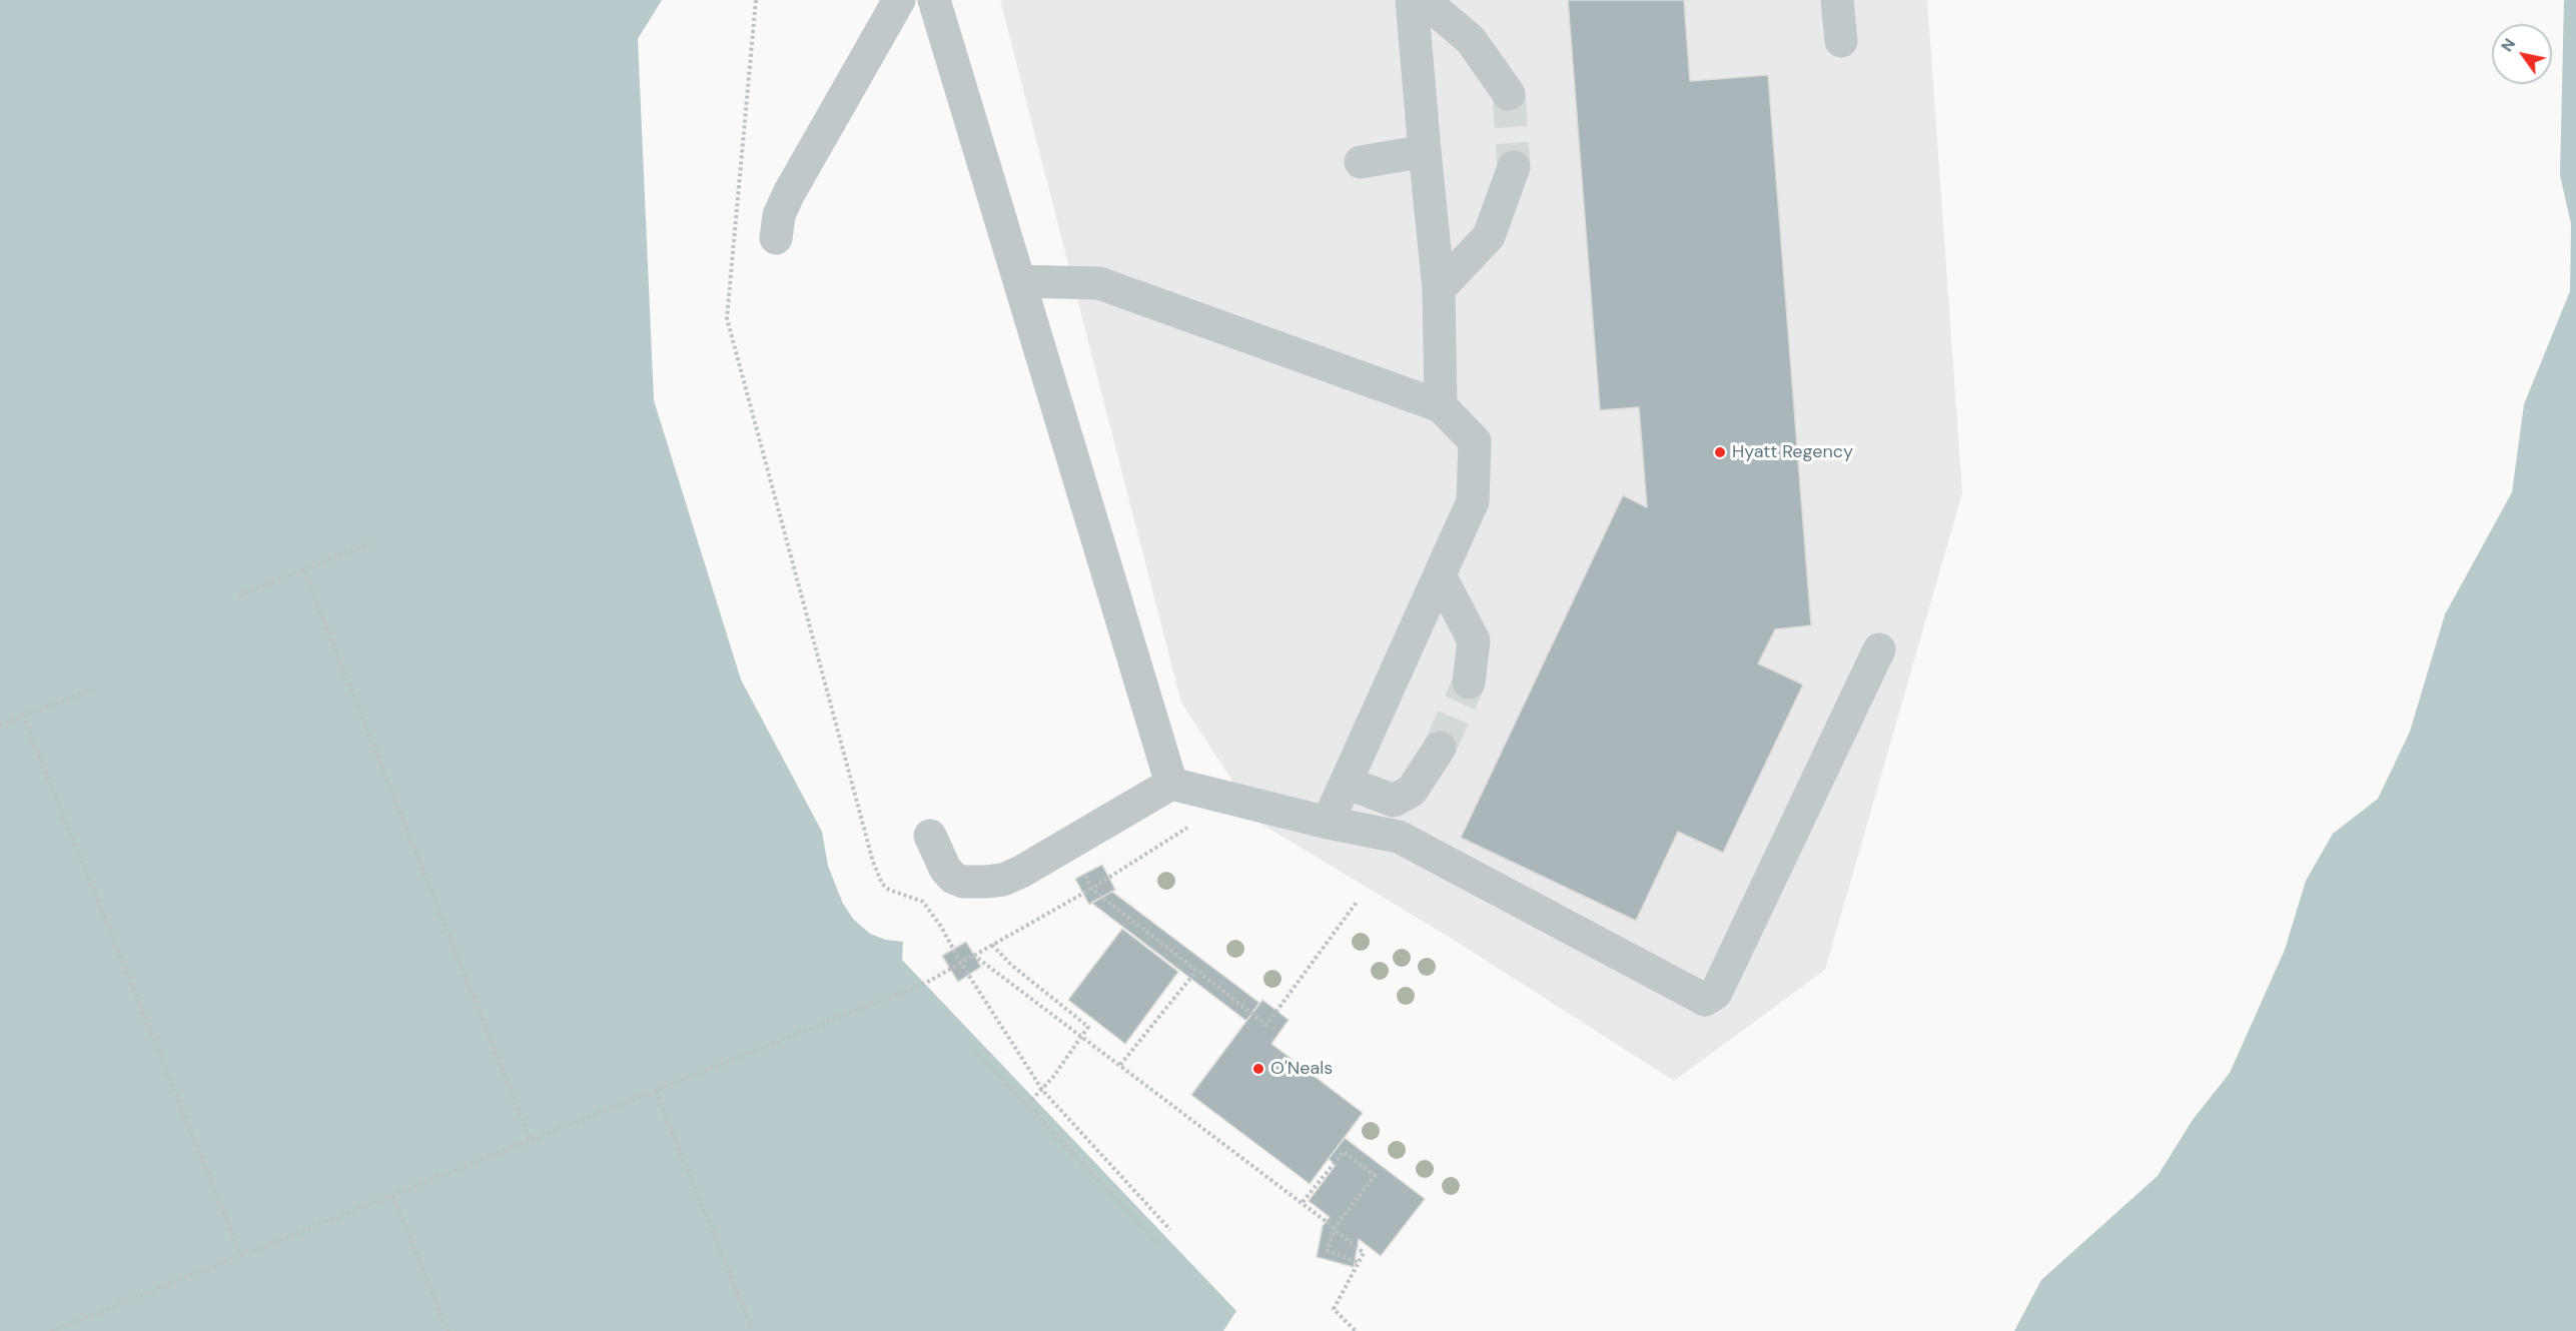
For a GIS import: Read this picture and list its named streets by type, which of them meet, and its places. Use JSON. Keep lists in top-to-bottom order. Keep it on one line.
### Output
{"places":["Hyatt Regency","O'Neals"],"north":"top left"}
